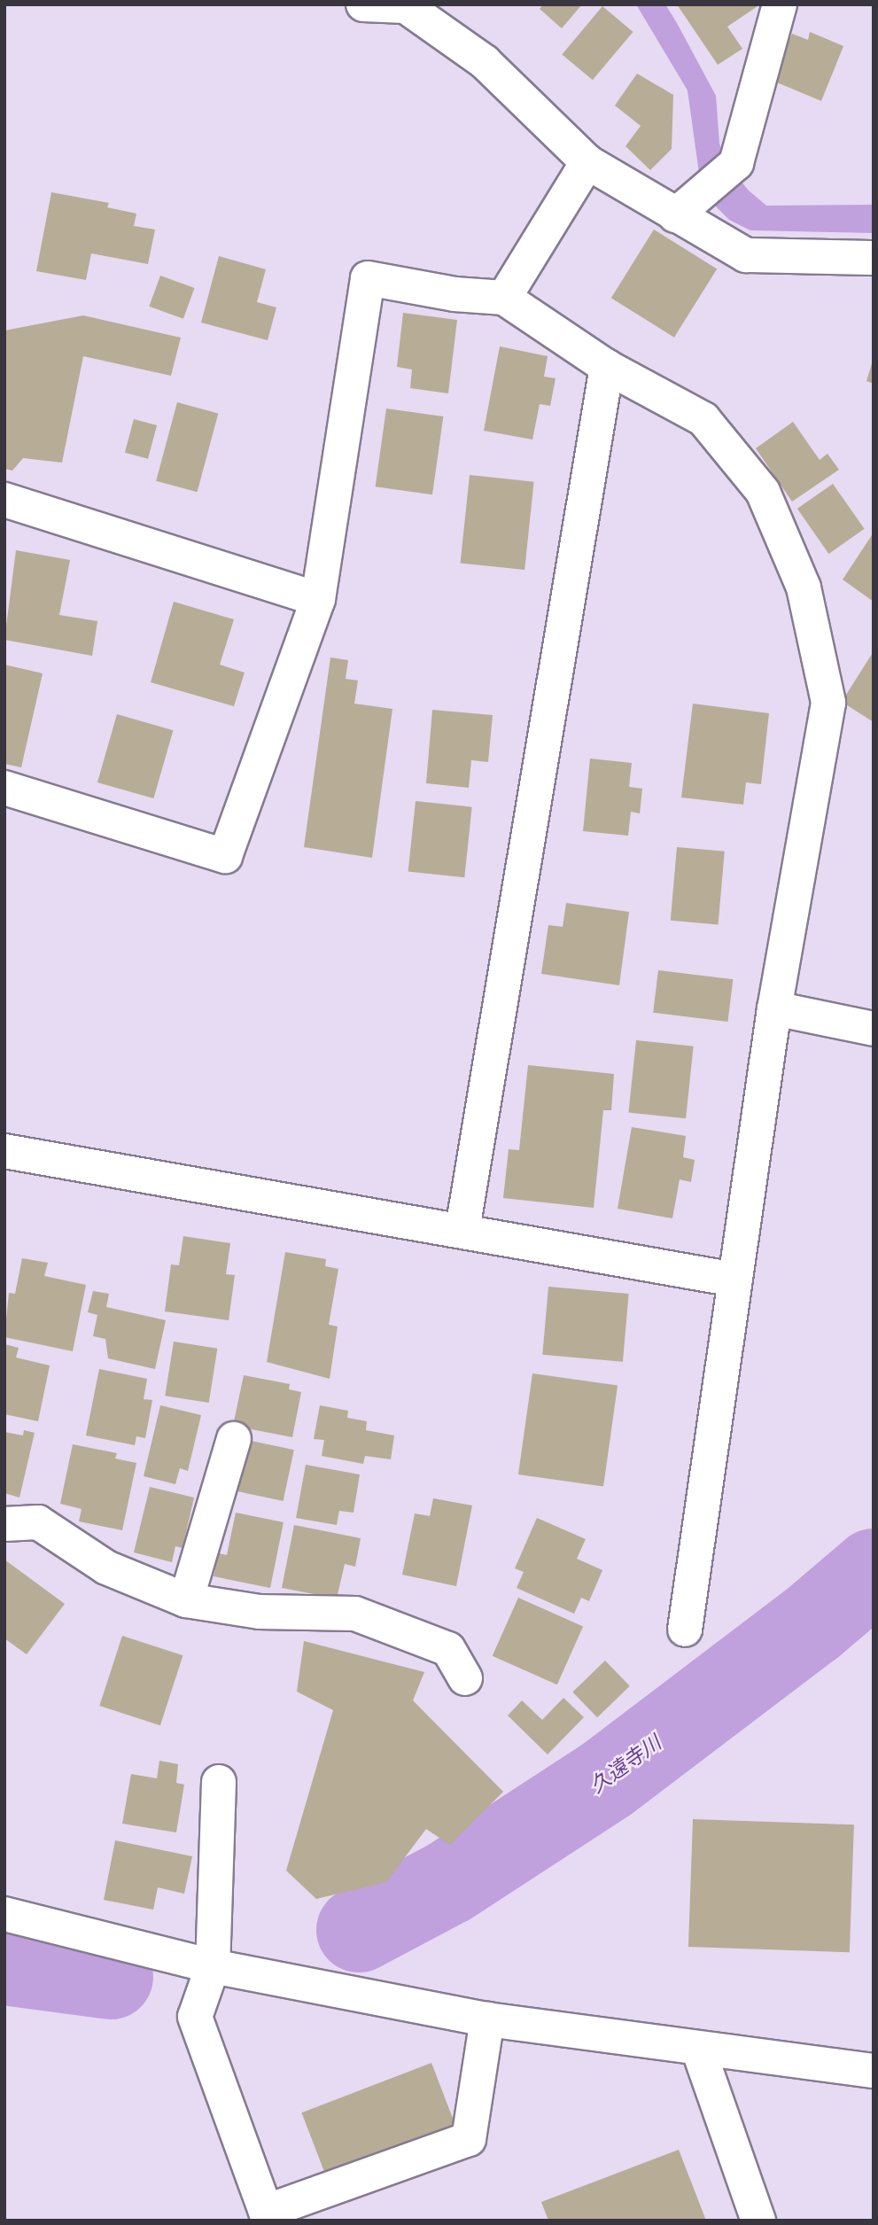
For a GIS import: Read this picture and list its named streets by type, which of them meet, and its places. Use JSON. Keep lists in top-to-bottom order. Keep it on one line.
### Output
{"water":["久遠寺川"]}
